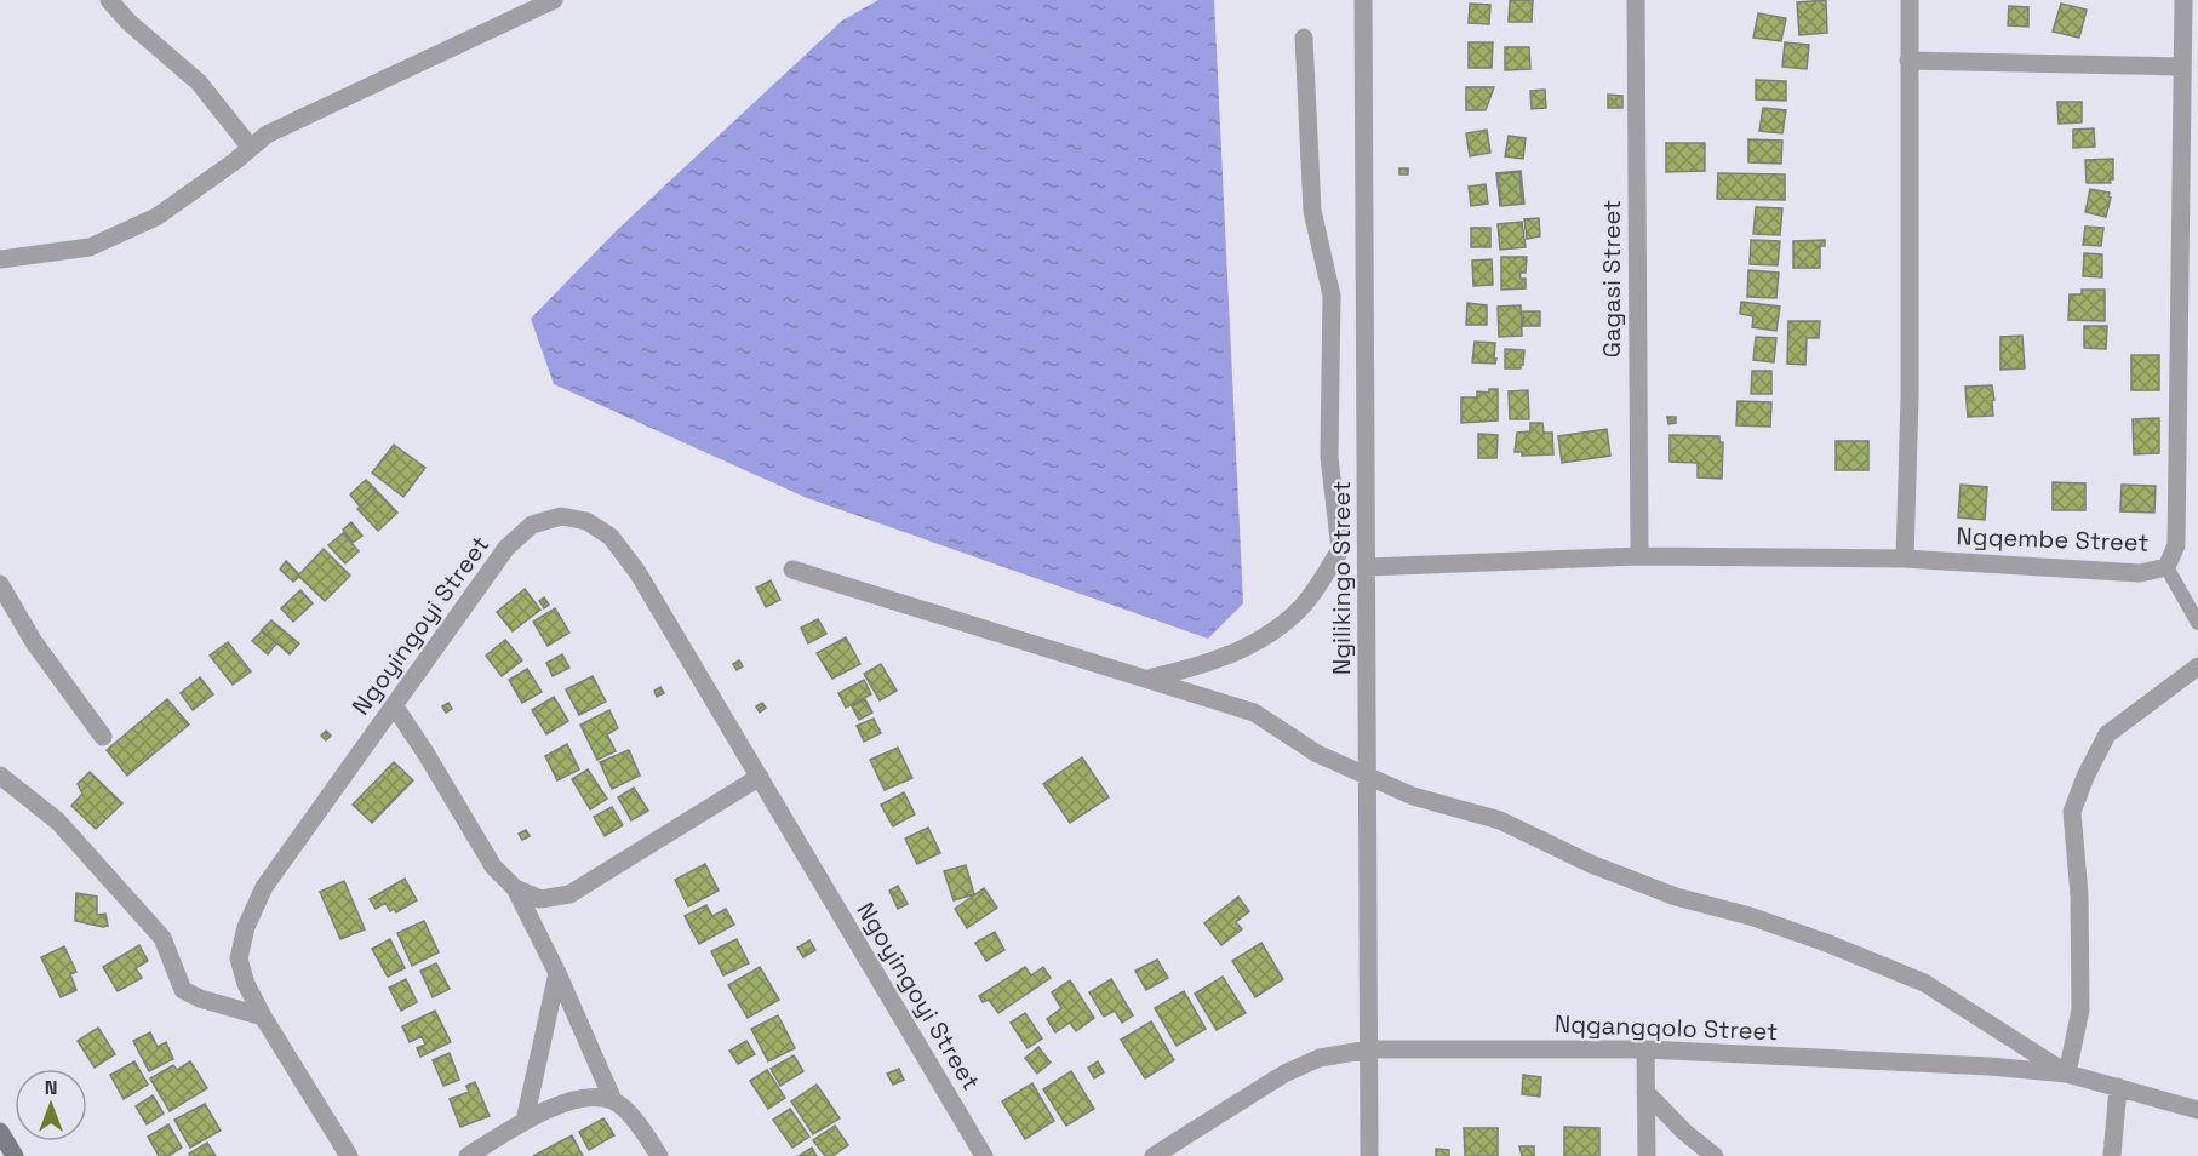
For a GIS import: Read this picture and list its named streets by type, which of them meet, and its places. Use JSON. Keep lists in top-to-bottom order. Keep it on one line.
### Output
{"streets":{"street":["Gagasi Street","Ngqembe Street","Ngilikingo Street","Ngoyingoyi Street","Nqgangqolo Street"]},"crossings":[["Gagasi Street","Ngqembe Street"],["Ngqembe Street","Ngilikingo Street"],["Ngilikingo Street","Nqgangqolo Street"]],"north":"top"}
